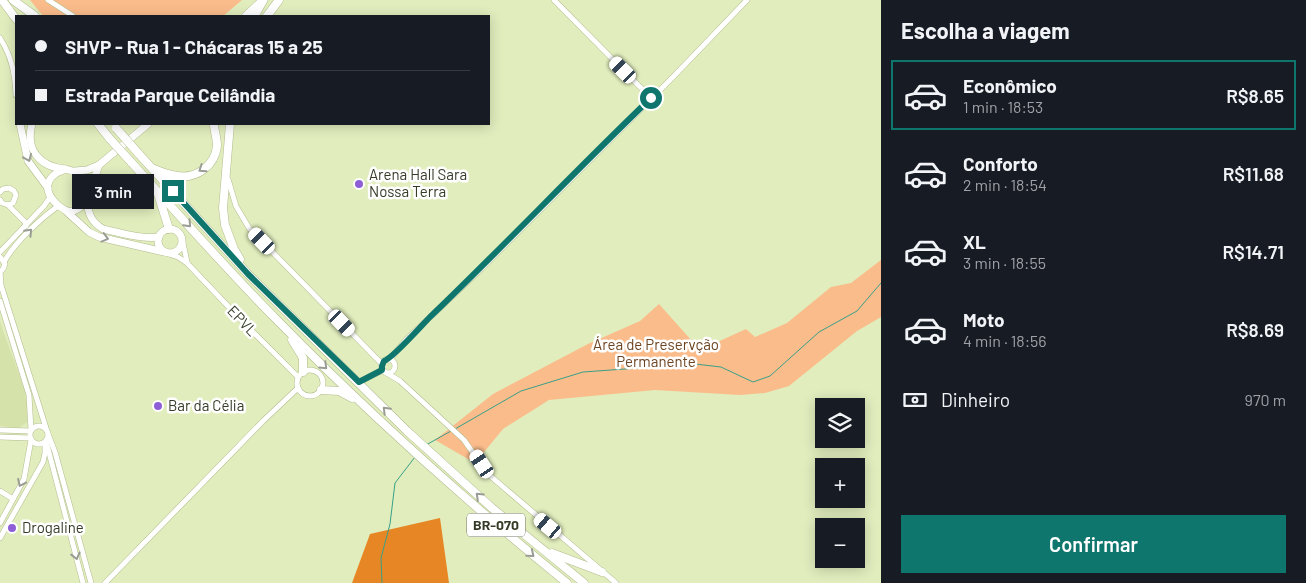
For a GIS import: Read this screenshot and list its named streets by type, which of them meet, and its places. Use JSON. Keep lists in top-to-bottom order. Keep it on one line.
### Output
{"streets":{"highway":["BR-070"],"main road":["EPVL"]},"one_way":["EPVL"],"parks":["Área de Preservção Permanente"],"places":["Arena Hall Sara Nossa Terra","Bar da Célia","Drogaline"],"page":{"heading":"Escolha a viagem","banner":["SHVP - Rua 1 - Chácaras 15 a 25","Estrada Parque Ceilândia"],"list":[{"name":"Econômico","note":"1 min · 18:53","value":"R$8.65"},{"name":"Conforto","note":"2 min · 18:54","value":"R$11.68"},{"name":"XL","note":"3 min · 18:55","value":"R$14.71"},{"name":"Moto","note":"4 min · 18:56","value":"R$8.69"}],"bubble":"3 min","pay":["Dinheiro","970 m"],"map_buttons":["+","−"],"buttons":"Confirmar"}}
